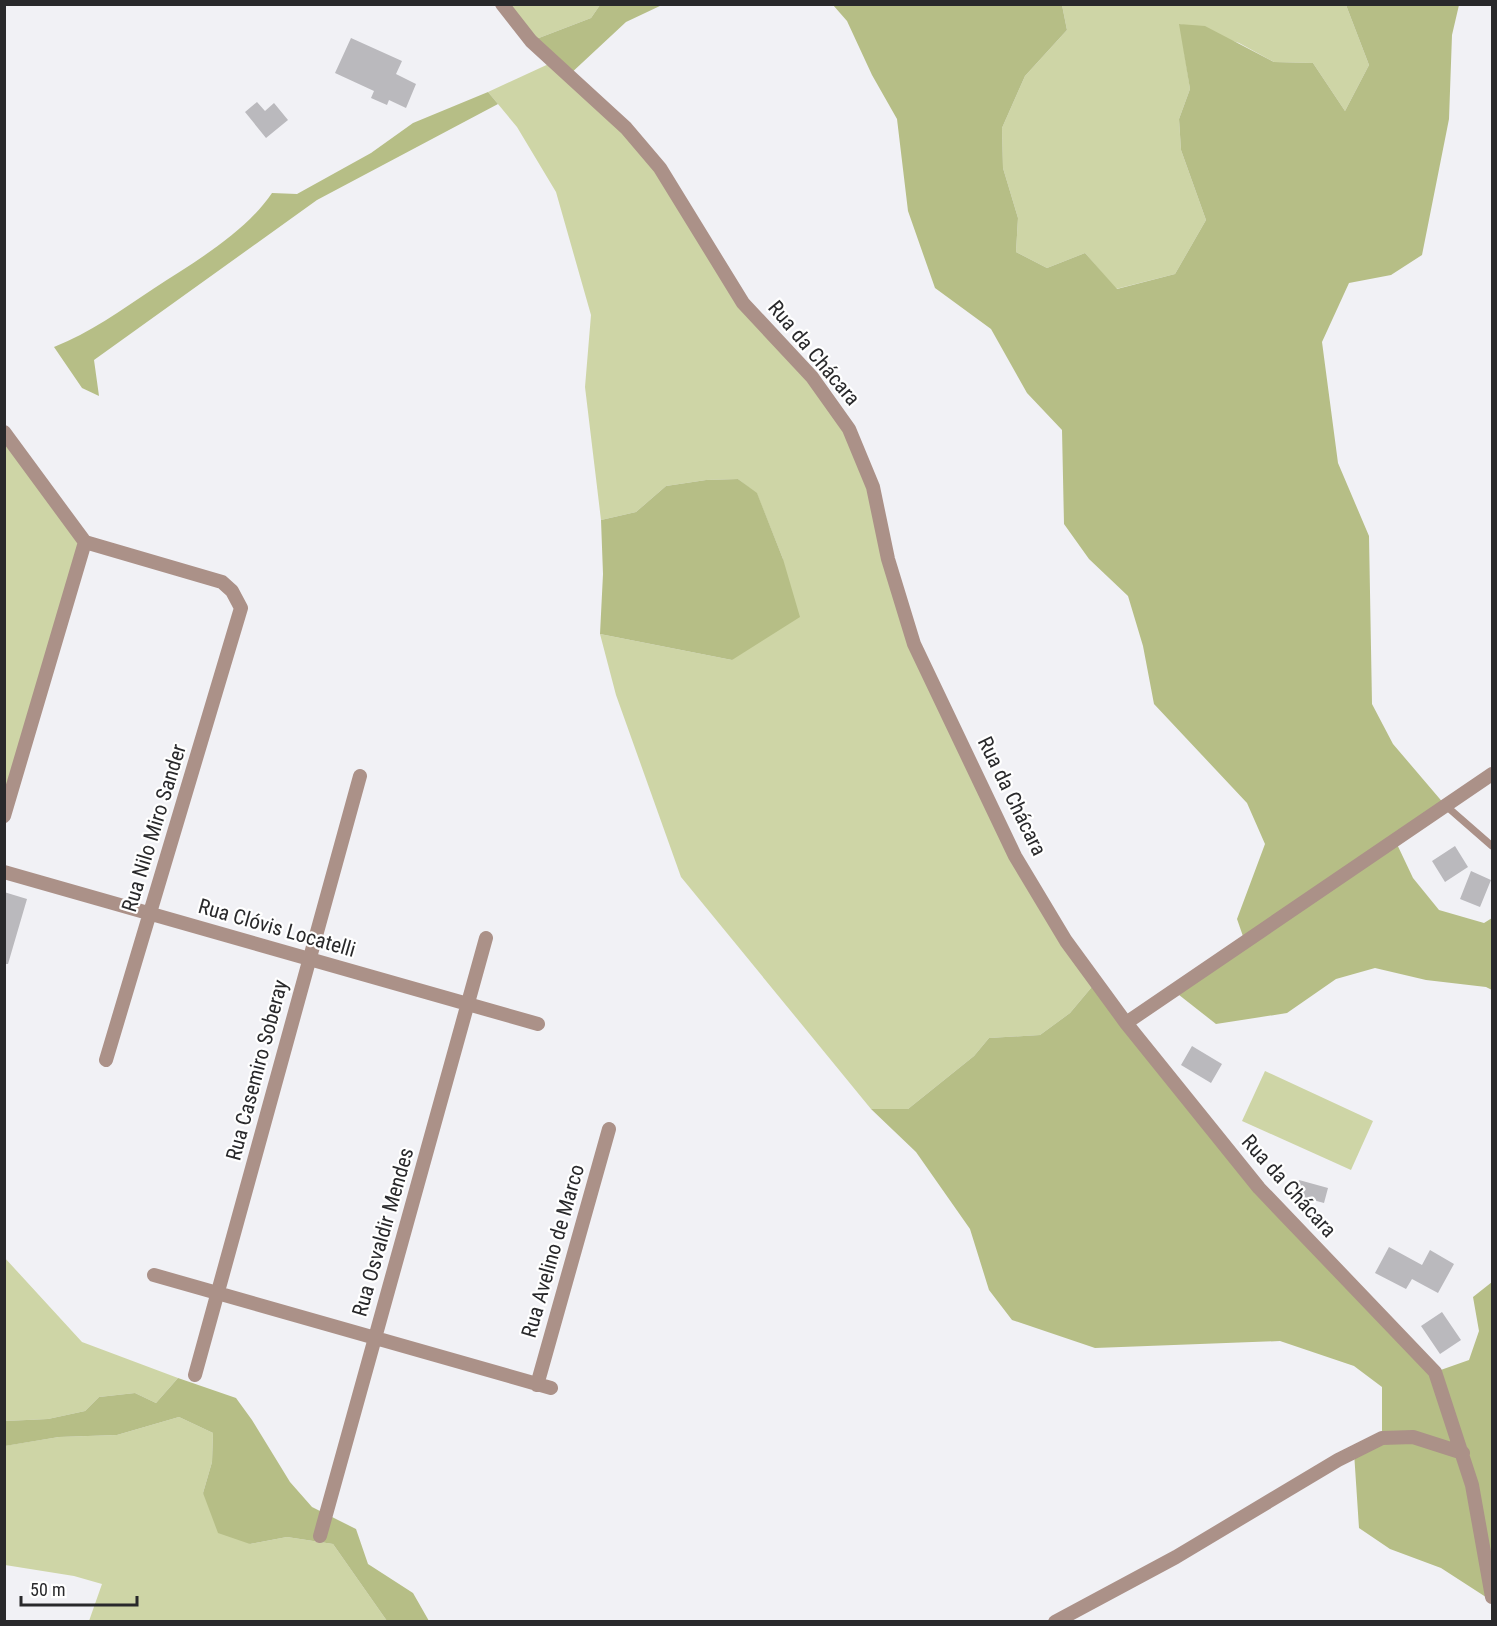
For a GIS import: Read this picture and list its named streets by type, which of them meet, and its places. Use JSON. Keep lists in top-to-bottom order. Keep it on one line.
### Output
{"streets":{"street":["Rua da Chácara","Rua Nilo Miro Sander","Rua Clóvis Locatelli","Rua Casemiro Soberay","Rua Osvaldir Mendes","Rua Avelino de Marco"]},"crossings":[["Rua Nilo Miro Sander","Rua Clóvis Locatelli"],["Rua Clóvis Locatelli","Rua Casemiro Soberay"],["Rua Clóvis Locatelli","Rua Osvaldir Mendes"],["Rua Osvaldir Mendes","Rua Avelino de Marco"]],"scale_bar":"50 m"}
